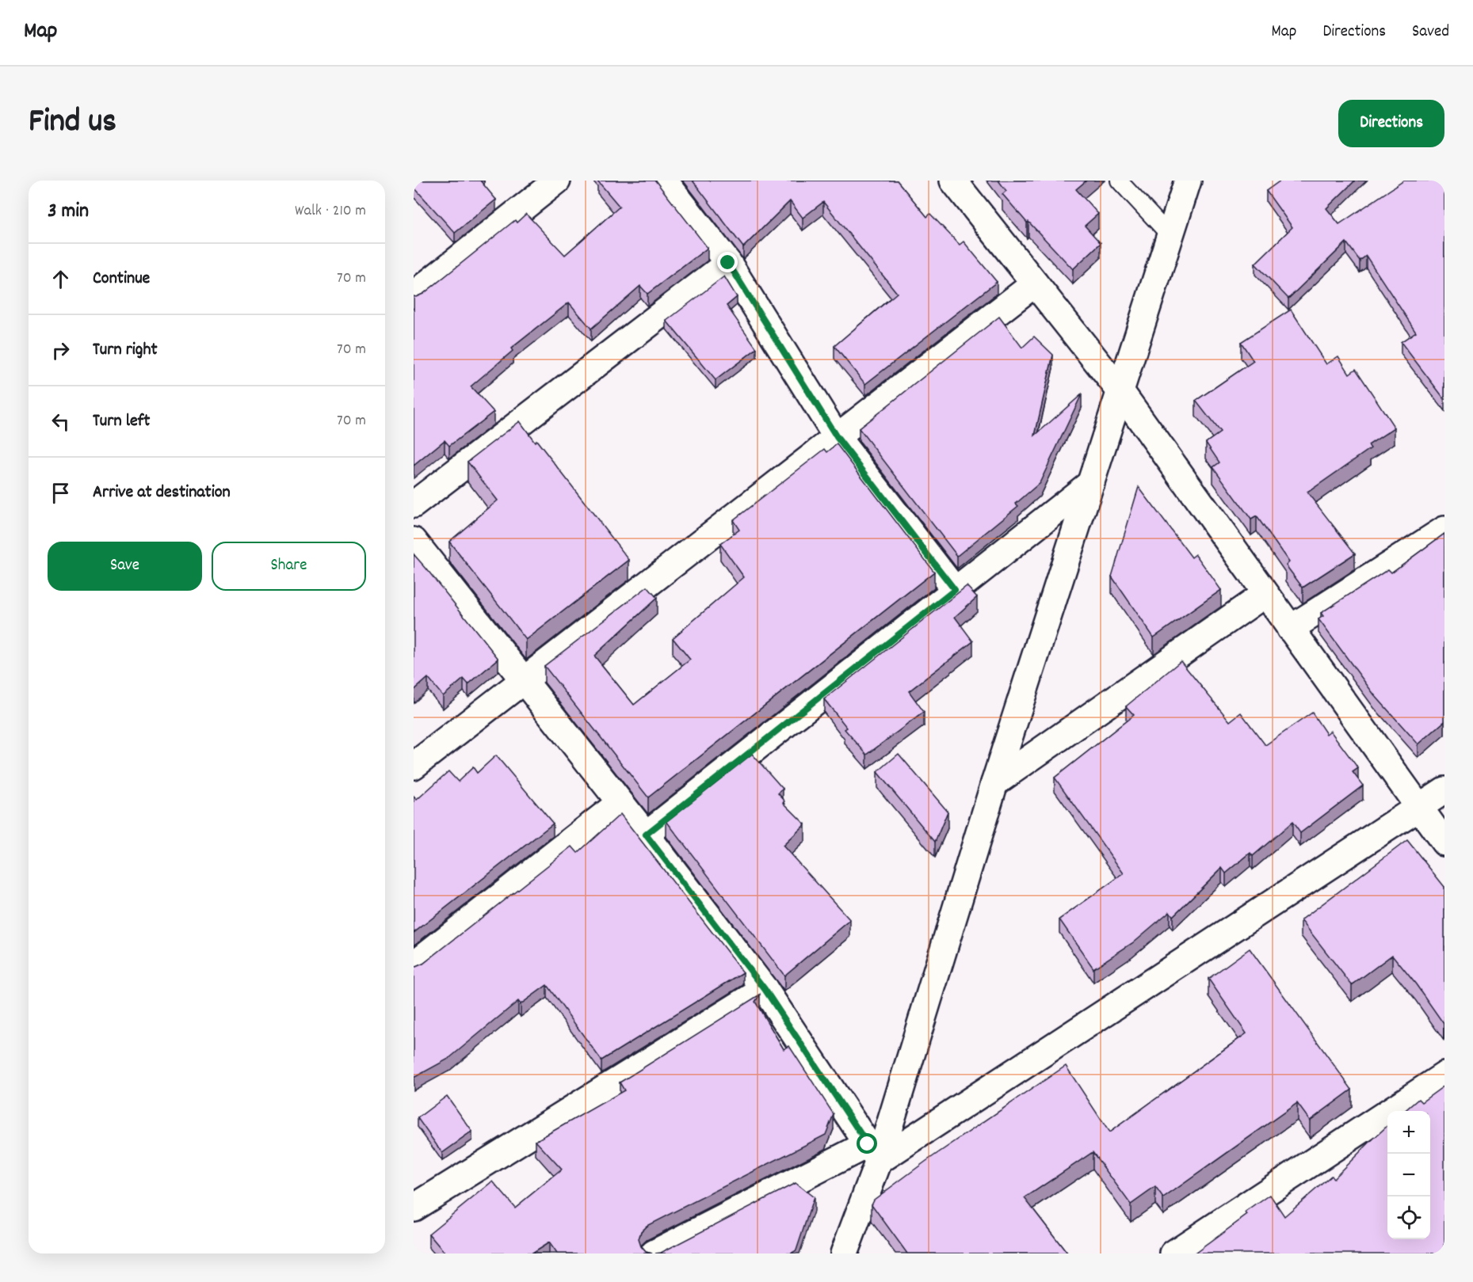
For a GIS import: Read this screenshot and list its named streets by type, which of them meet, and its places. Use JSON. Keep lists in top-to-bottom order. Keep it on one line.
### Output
{"page":{"header":"Map","nav":["Map","Directions","Saved"],"title":"Find us","buttons":["Directions",["Save","Share"]],"heading":["3 min","Walk · 210 m"],"list":[["Continue","70 m"],["Turn right","70 m"],["Turn left","70 m"],"Arrive at destination"],"map_buttons":["+","−"]}}
